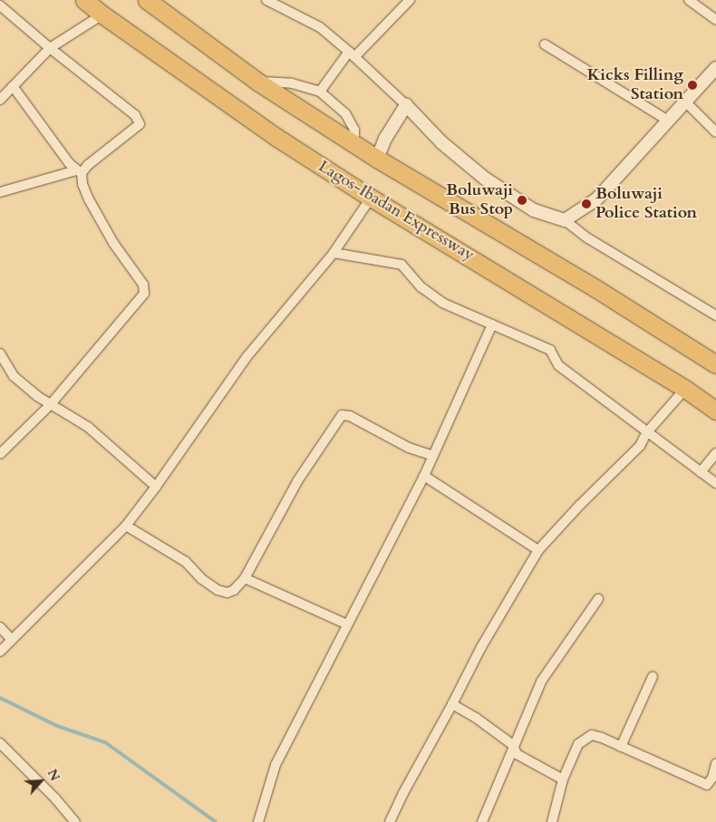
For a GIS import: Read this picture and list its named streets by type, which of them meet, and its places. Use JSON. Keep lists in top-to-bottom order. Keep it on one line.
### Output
{"streets":{"highway":["Lagos-Ibadan Expressway"]},"places":["Kicks Filling Station","Boluwaji Bus Stop","Boluwaji Police Station"],"north":"top right"}
